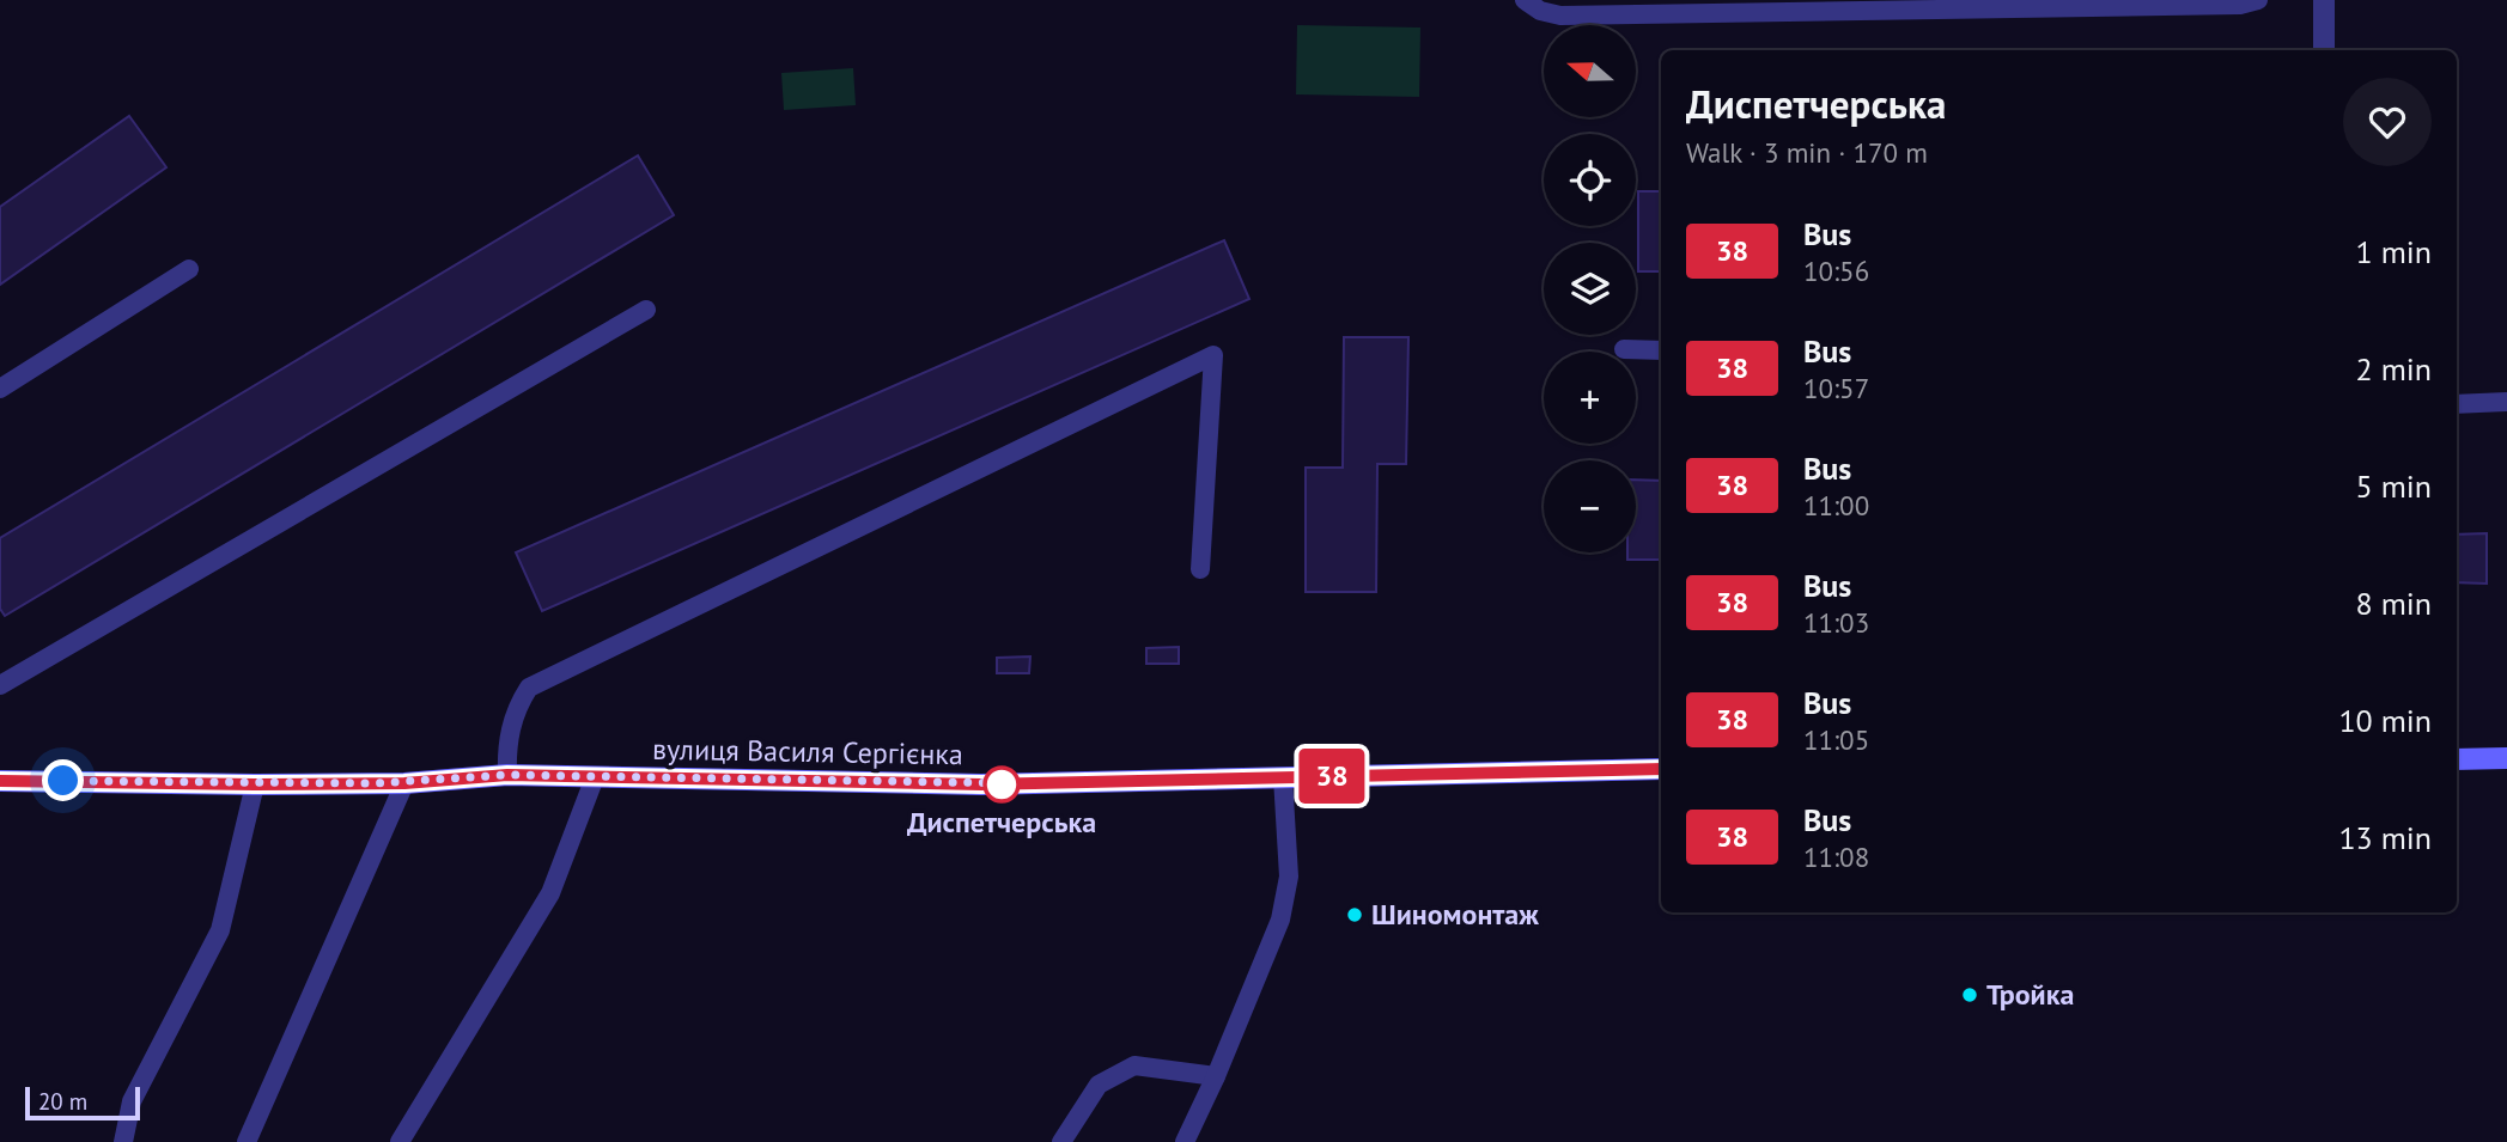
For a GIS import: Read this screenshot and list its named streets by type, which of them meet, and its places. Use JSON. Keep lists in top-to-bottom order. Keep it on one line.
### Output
{"streets":{"main road":["вулиця Василя Сергієнка"]},"places":["Диспетчерська","Шиномонтаж","Тройка"],"lines":["bus line 38"],"scale_bar":"20 m","north":"left","page":{"on_map":"38","map_buttons":["+","−"],"heading":["Диспетчерська","Walk · 3 min · 170 m"],"list":[{"mark":"38","name":"Bus","note":"10:56","value":"1 min"},{"mark":"38","name":"Bus","note":"10:57","value":"2 min"},{"mark":"38","name":"Bus","note":"11:00","value":"5 min"},{"mark":"38","name":"Bus","note":"11:03","value":"8 min"},{"mark":"38","name":"Bus","note":"11:05","value":"10 min"},{"mark":"38","name":"Bus","note":"11:08","value":"13 min"}],"scale":"20 m"}}
